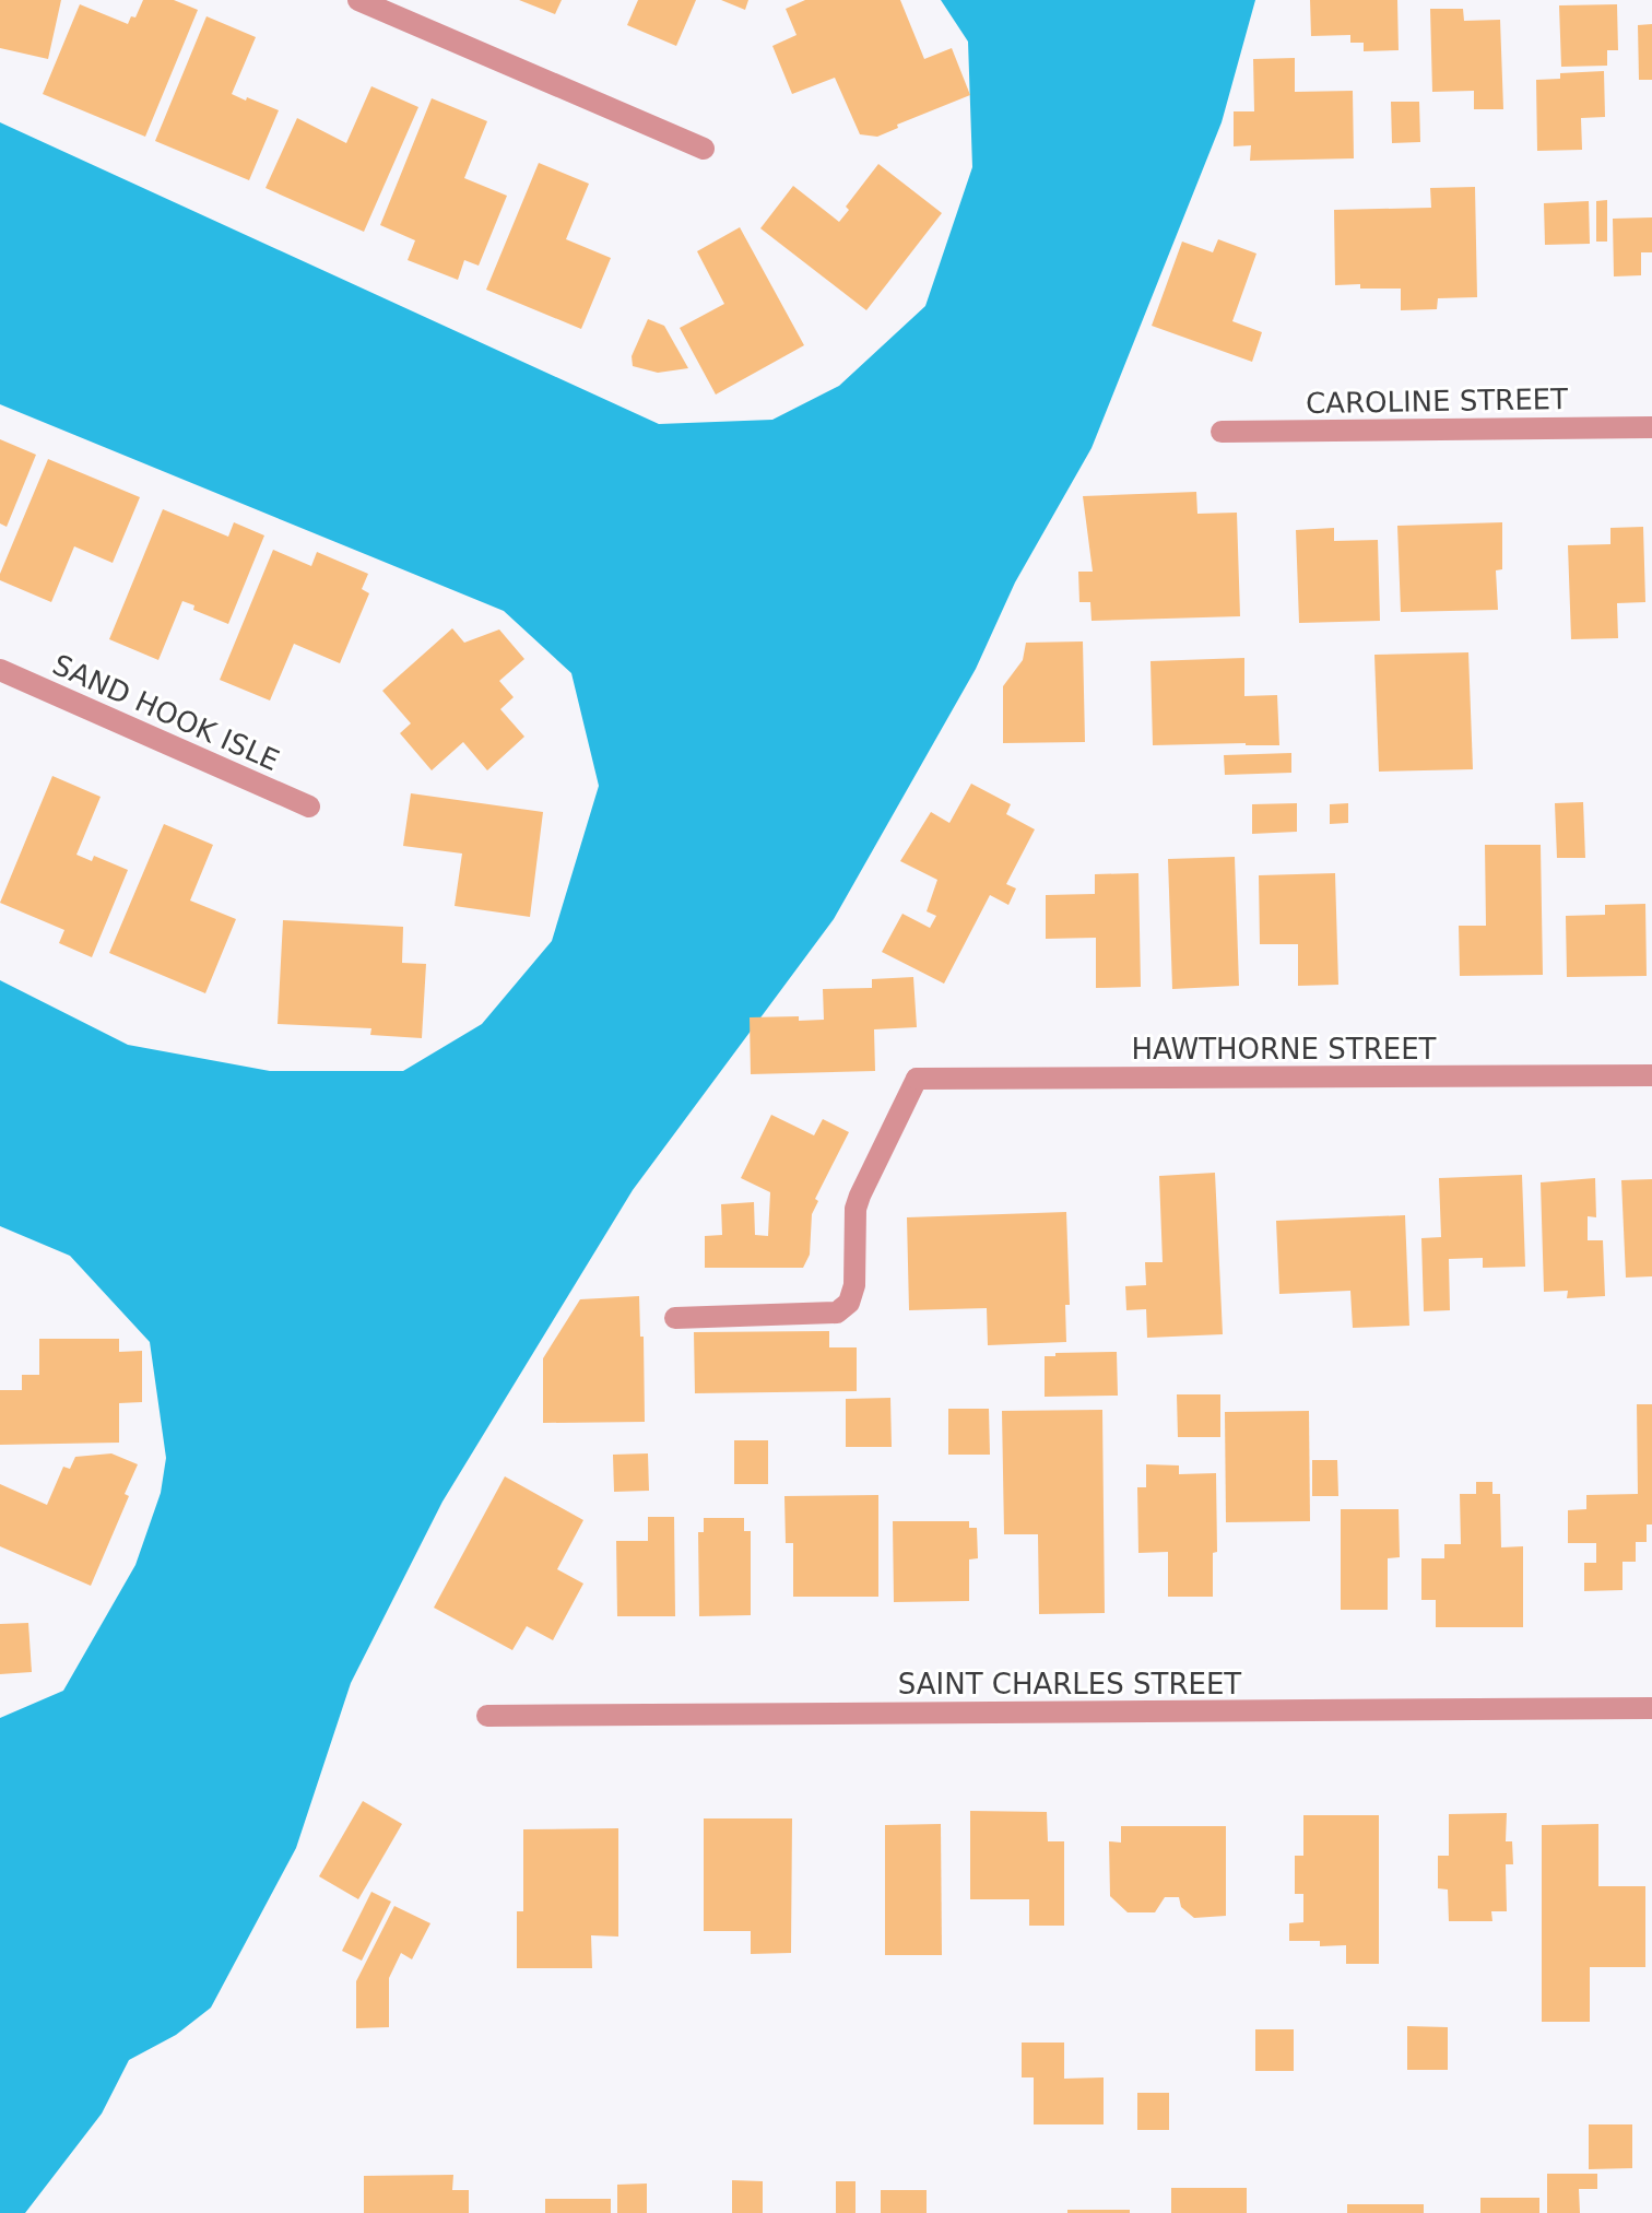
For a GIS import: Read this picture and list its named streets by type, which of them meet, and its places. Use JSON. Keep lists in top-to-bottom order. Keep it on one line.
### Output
{"streets":{"street":["CAROLINE STREET","SAND HOOK ISLE","HAWTHORNE STREET","SAINT CHARLES STREET"]}}
